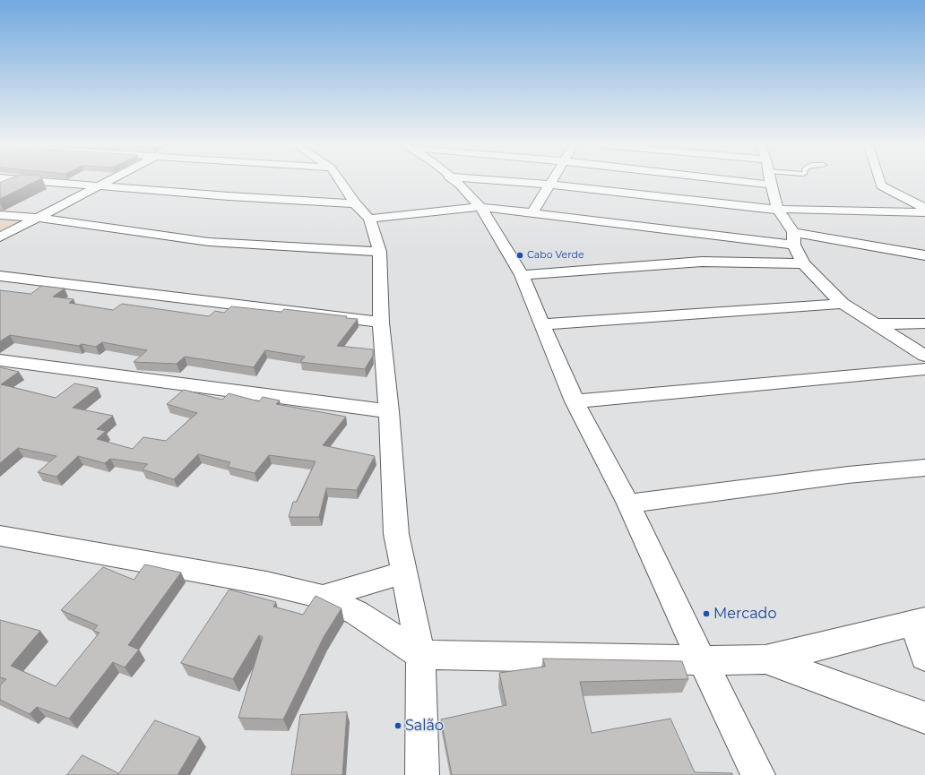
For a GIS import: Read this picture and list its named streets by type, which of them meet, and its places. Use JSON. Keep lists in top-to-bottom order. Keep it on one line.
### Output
{"places":["Cabo Verde","Mercado","Salão"]}
